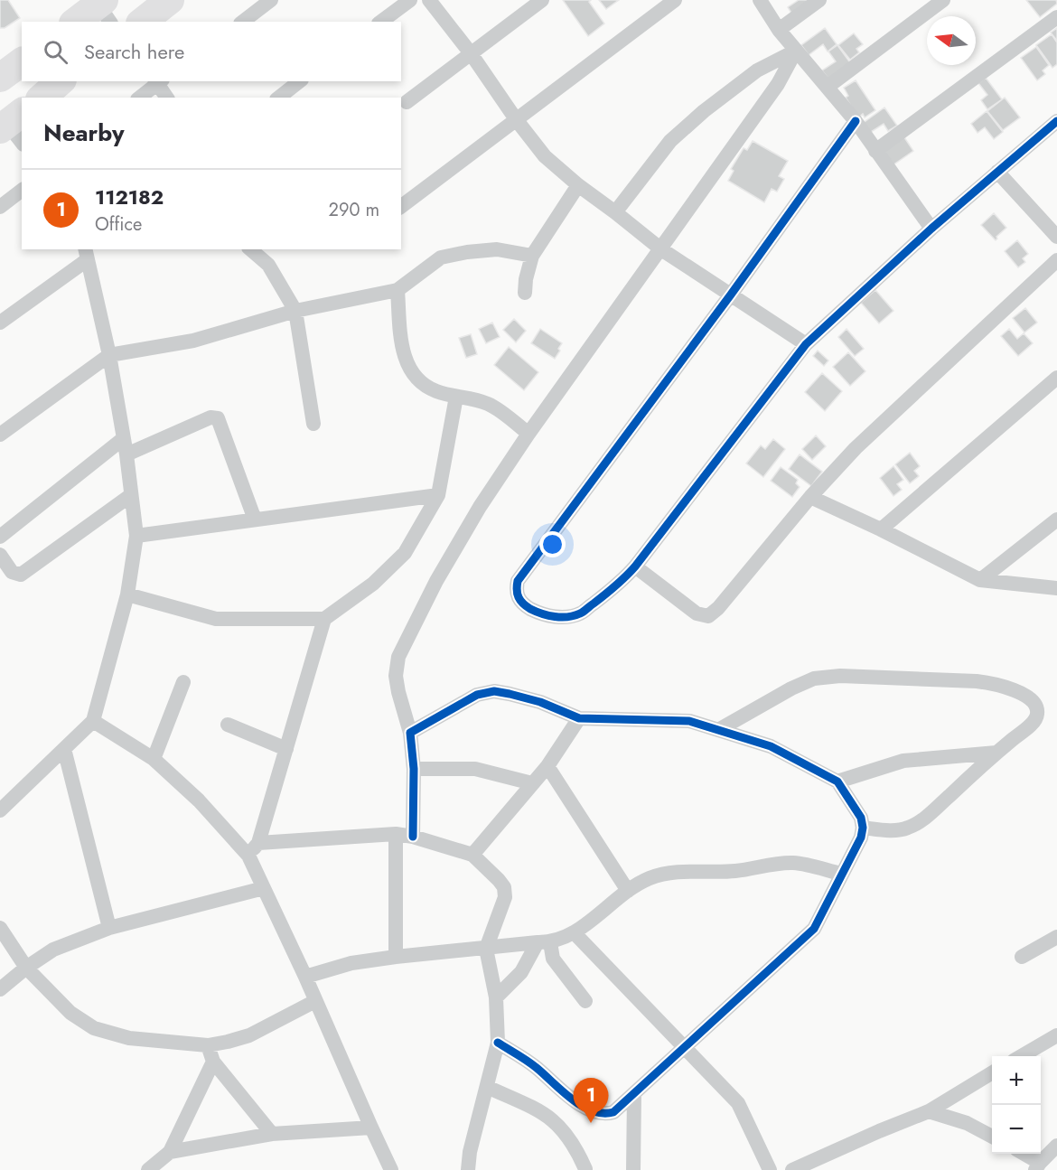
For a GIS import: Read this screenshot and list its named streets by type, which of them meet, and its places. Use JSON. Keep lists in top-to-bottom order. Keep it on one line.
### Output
{"north":"left","page":{"search":"Search here","heading":"Nearby","list":[{"mark":"1","name":"112182","note":"Office","value":"290 m"}],"map_buttons":["+","−"],"pins":"1"}}
